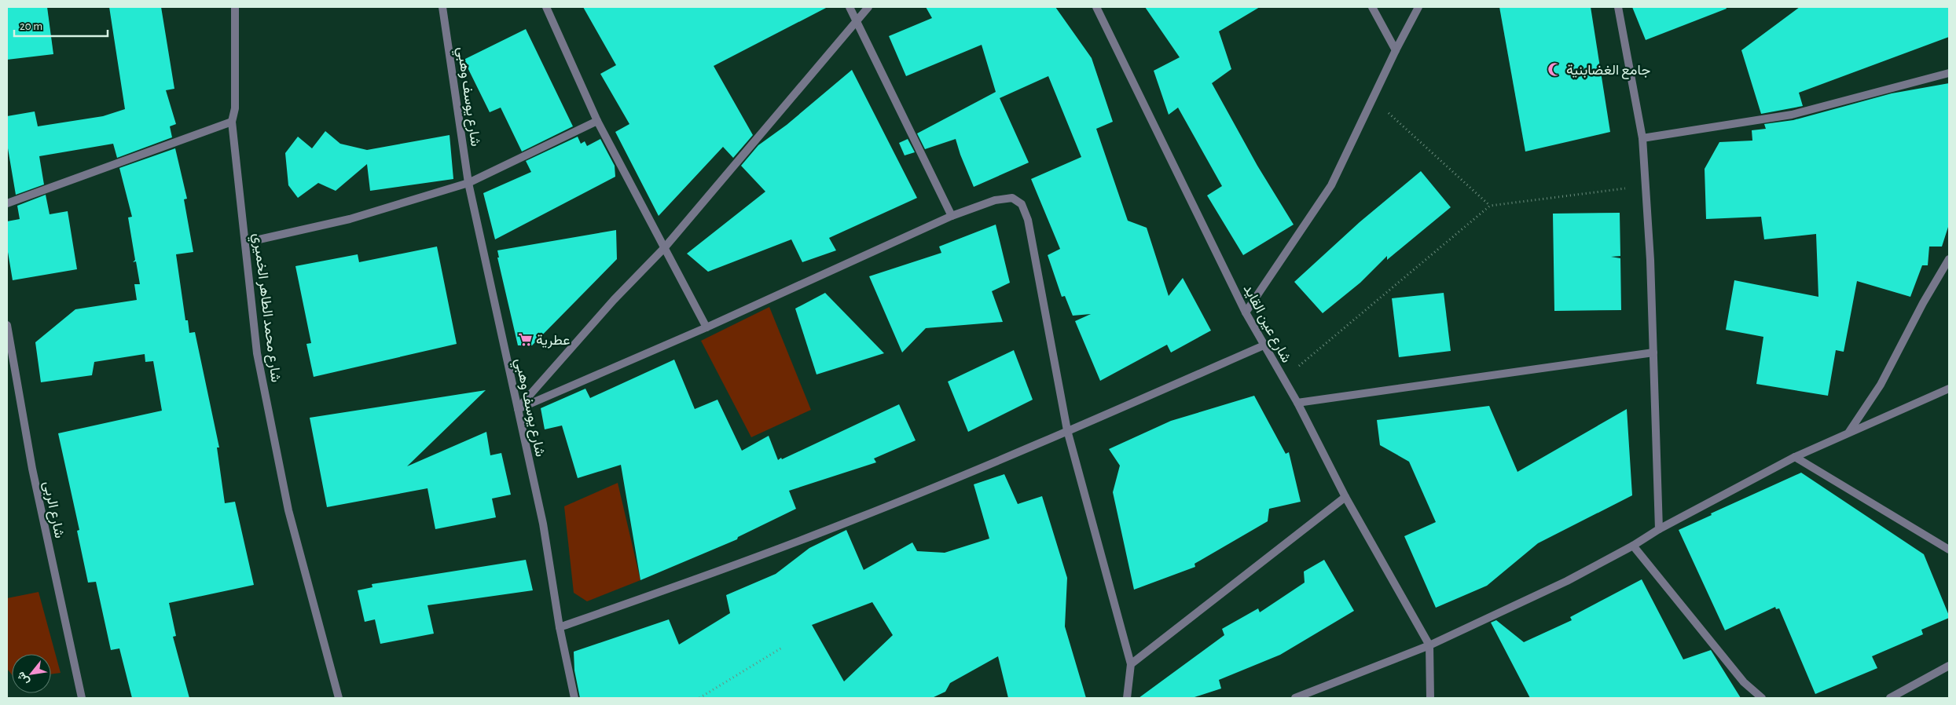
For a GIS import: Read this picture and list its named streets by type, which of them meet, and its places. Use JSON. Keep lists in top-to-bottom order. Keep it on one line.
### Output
{"streets":{"street":["شارع يوسف وهبي","شارع محمد الطاهر الخميري","شارع عين القايد","شارع الربى"]},"places":{"mosque":["جامع الغضابنية"],"supermarket":["عطرية"]},"scale_bar":"20 m","north":"bottom left"}
